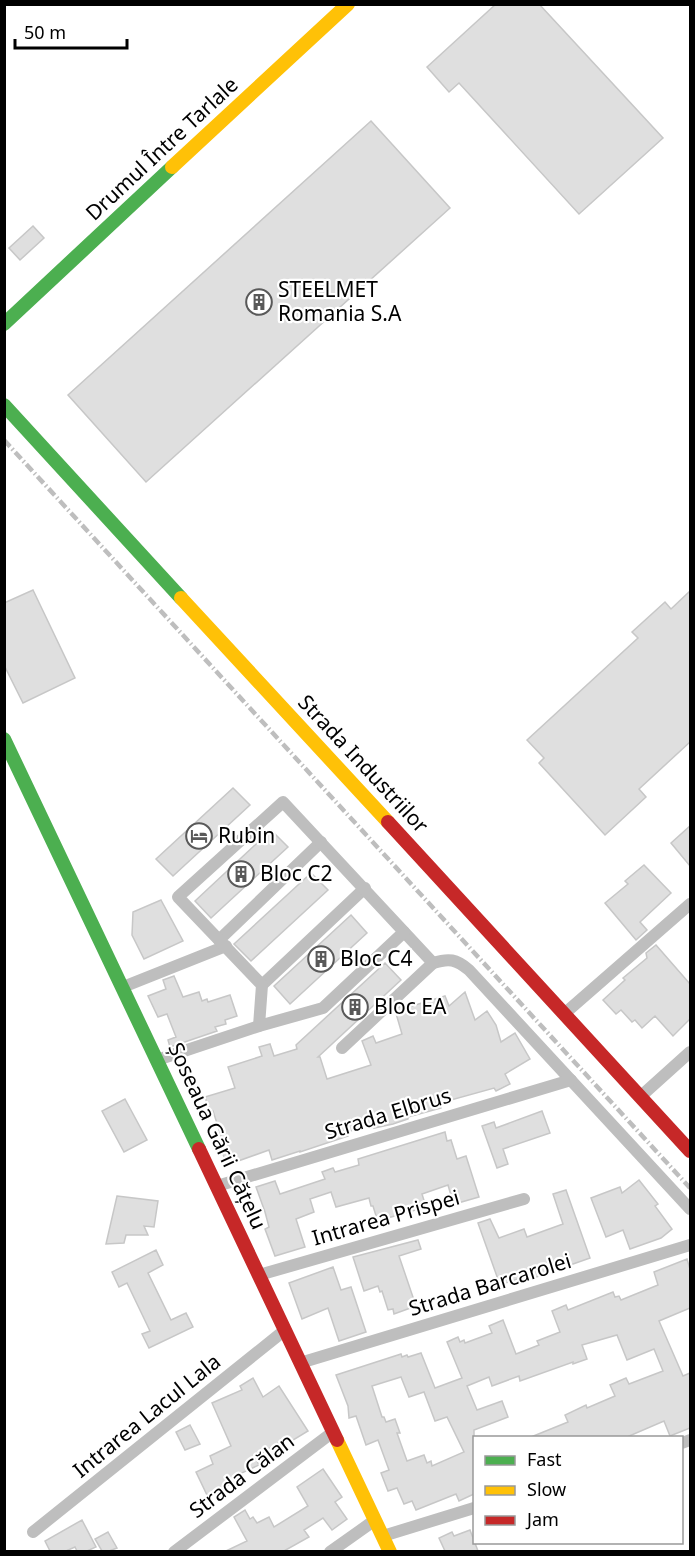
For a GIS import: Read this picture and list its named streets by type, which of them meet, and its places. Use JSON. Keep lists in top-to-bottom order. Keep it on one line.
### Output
{"streets":{"main road":["Drumul Între Tarlale","Strada Industriilor","Șoseaua Gării Cățelu"],"street":["Strada Elbrus","Intrarea Prispei","Strada Barcarolei","Intrarea Lacul Lala","Strada Călan"]},"crossings":[["Strada Elbrus","Șoseaua Gării Cățelu"],["Șoseaua Gării Cățelu","Intrarea Prispei"],["Șoseaua Gării Cățelu","Strada Barcarolei"],["Șoseaua Gării Cățelu","Intrarea Lacul Lala"],["Șoseaua Gării Cățelu","Strada Călan"]],"places":{"building":["STEELMET Romania S.A","Bloc C2","Bloc C4","Bloc EA"],"hotel":["Rubin"]},"legend":["Fast","Slow","Jam"],"scale_bar":"50 m"}
